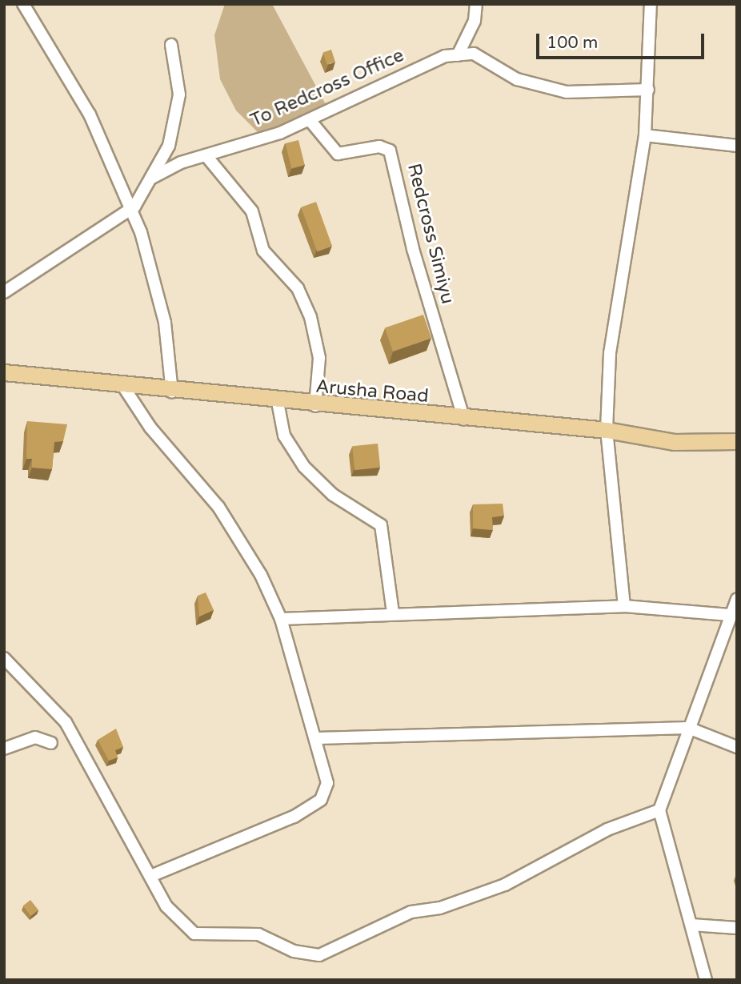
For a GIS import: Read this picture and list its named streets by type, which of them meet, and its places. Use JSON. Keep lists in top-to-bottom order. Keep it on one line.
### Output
{"streets":{"main road":["Arusha Road"],"street":["To Redcross Office","Redcross Simiyu"]},"crossings":[["To Redcross Office","Redcross Simiyu"],["Redcross Simiyu","Arusha Road"]],"scale_bar":"100 m"}
